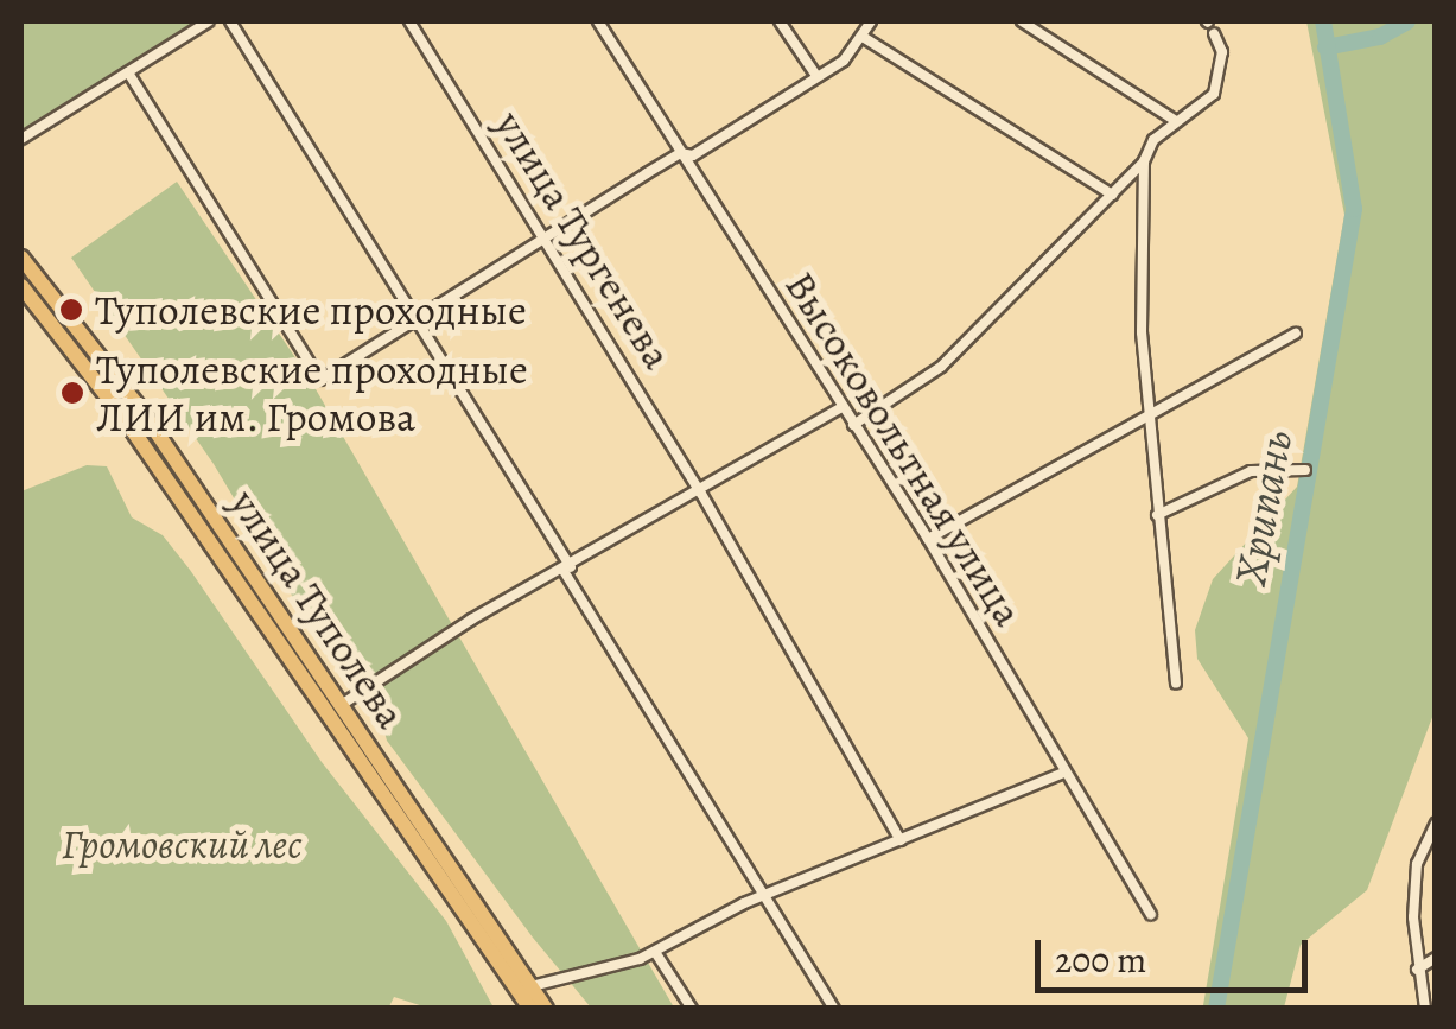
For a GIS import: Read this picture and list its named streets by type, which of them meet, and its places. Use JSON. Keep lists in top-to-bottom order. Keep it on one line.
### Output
{"streets":{"main road":["улица Туполева"],"street":["улица Тургенева","Высоковольтная улица"]},"water":["Хрипань"],"parks":["Громовский лес"],"places":["Туполевские проходные","Туполевские проходные ЛИИ им. Громова"],"scale_bar":"200 m"}
